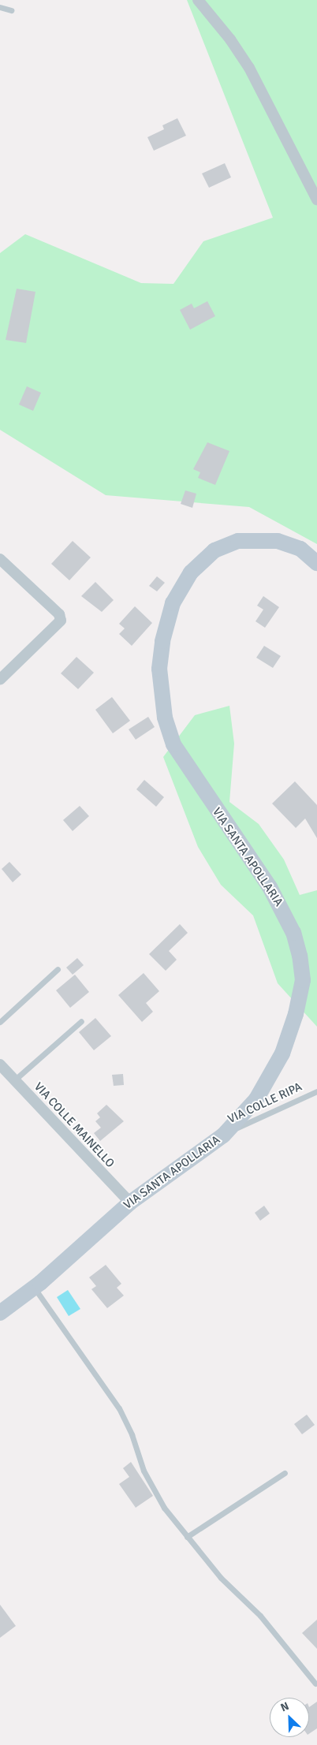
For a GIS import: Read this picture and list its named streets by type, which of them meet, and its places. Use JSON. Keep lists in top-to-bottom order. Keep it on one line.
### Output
{"streets":{"street":["VIA SANTA APOLLARIA","VIA COLLE MAINELLO"],"lane":["VIA COLLE RIPA"]},"crossings":[["VIA SANTA APOLLARIA","VIA COLLE RIPA"],["VIA SANTA APOLLARIA","VIA COLLE MAINELLO"]],"north":"top left"}
